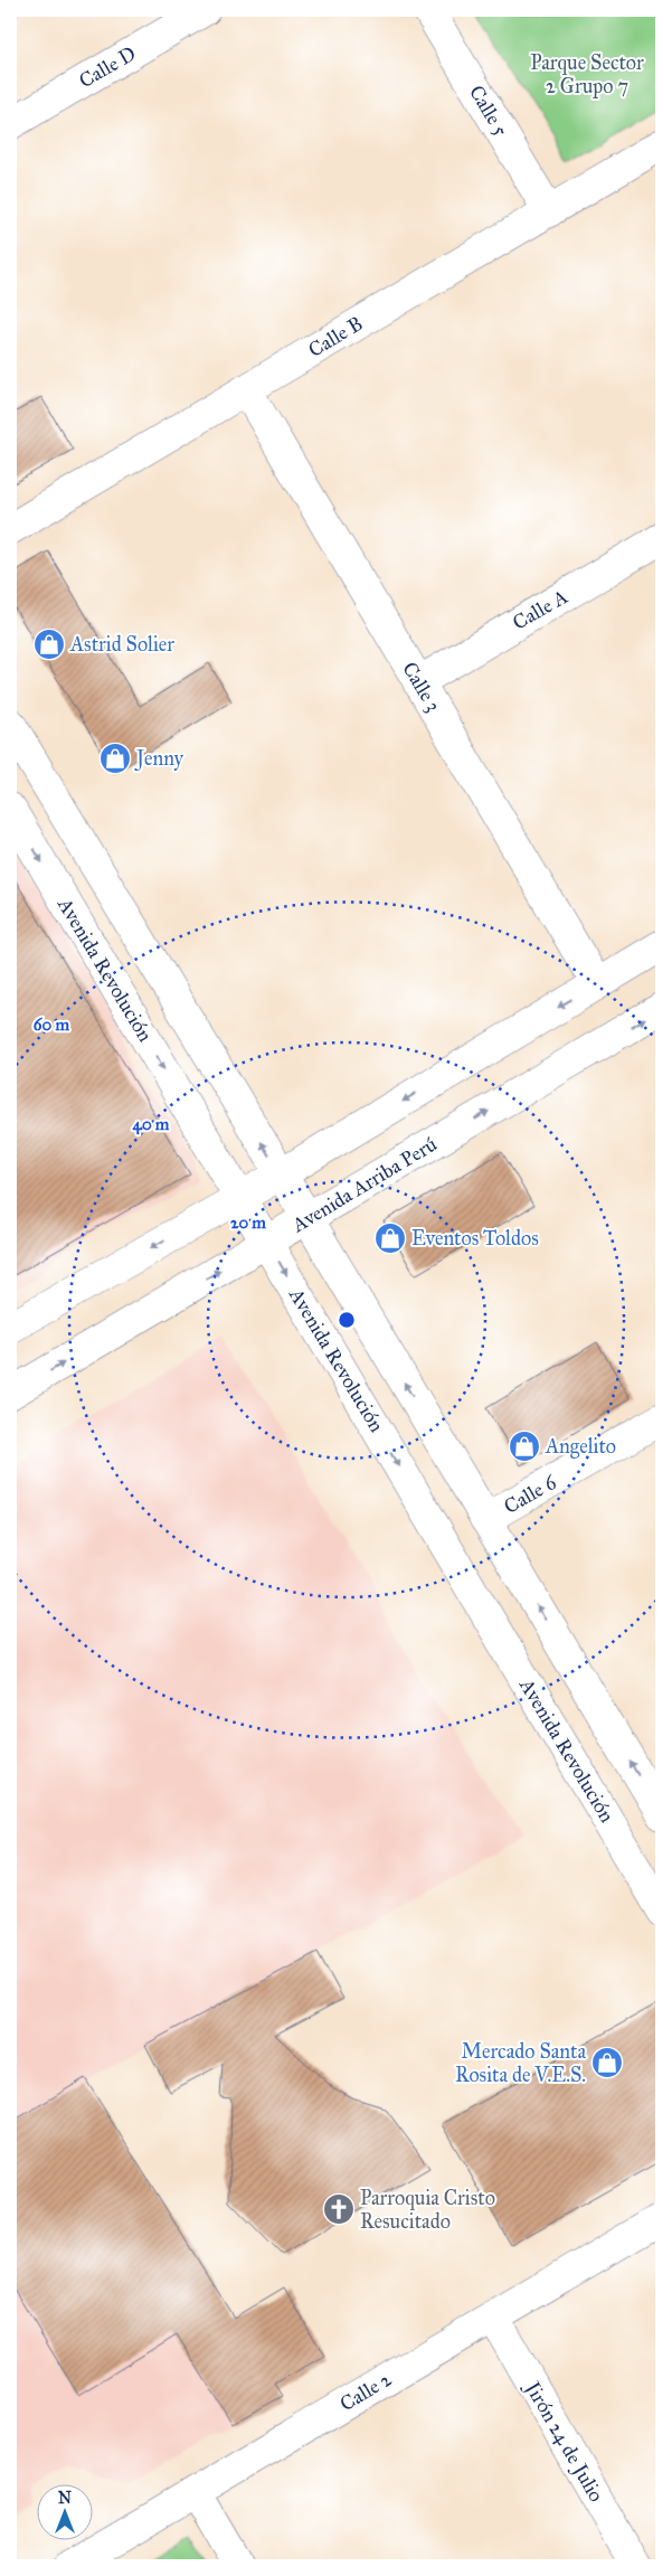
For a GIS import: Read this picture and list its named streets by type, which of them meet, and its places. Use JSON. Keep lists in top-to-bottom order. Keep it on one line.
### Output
{"streets":{"street":["Calle D","Calle 5","Calle B","Calle A","Calle 3","Avenida Revolución","Avenida Arriba Perú","Calle 6","Calle 2","Jirón 24 de Julio"]},"crossings":[["Calle 5","Calle B"],["Calle B","Calle 3"],["Calle A","Calle 3"],["Avenida Revolución","Avenida Arriba Perú"],["Calle 2","Jirón 24 de Julio"]],"parks":["Parque Sector 2 Grupo 7"],"places":{"shop":["Astrid Solier","Jenny","Eventos Toldos","Angelito","Mercado Santa Rosita de V.E.S."],"church":["Parroquia Cristo Resucitado"]},"north":"top","rings":["60 m","40 m","20 m"]}
